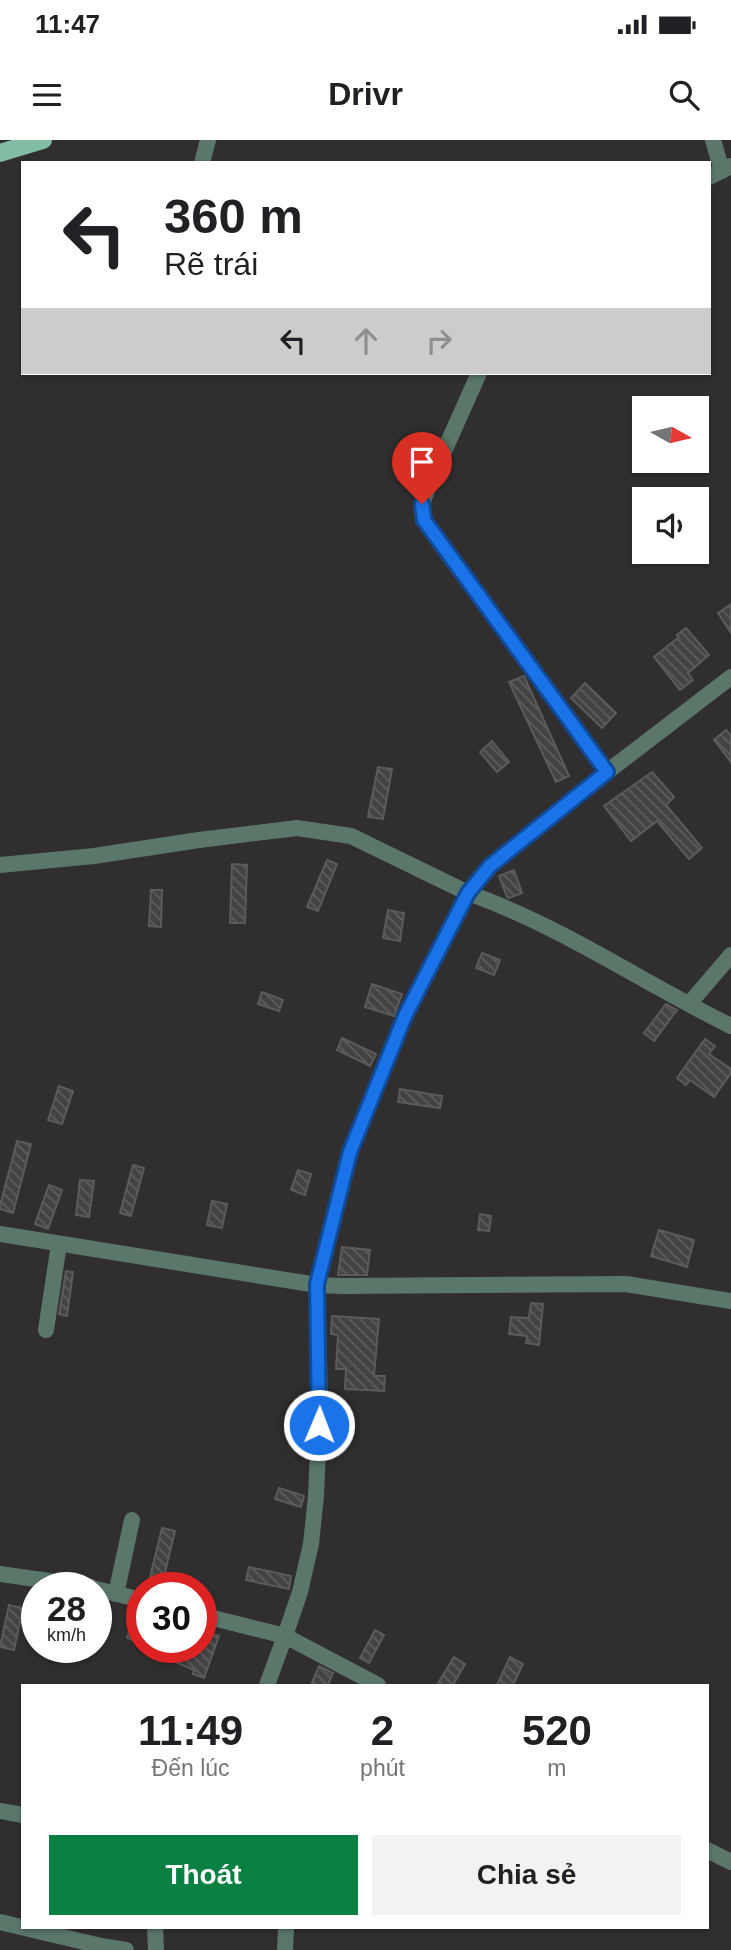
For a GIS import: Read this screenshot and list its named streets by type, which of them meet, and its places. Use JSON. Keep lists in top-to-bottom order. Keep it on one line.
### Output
{"north":"right","page":{"status":"11:47","header":"Drivr","turn":["360 m","Rẽ trái"],"speed":"28 km/h","limit":"30","eta":["11:49","Đến lúc","2","phút","520","m"],"buttons":["Thoát","Chia sẻ"]}}
